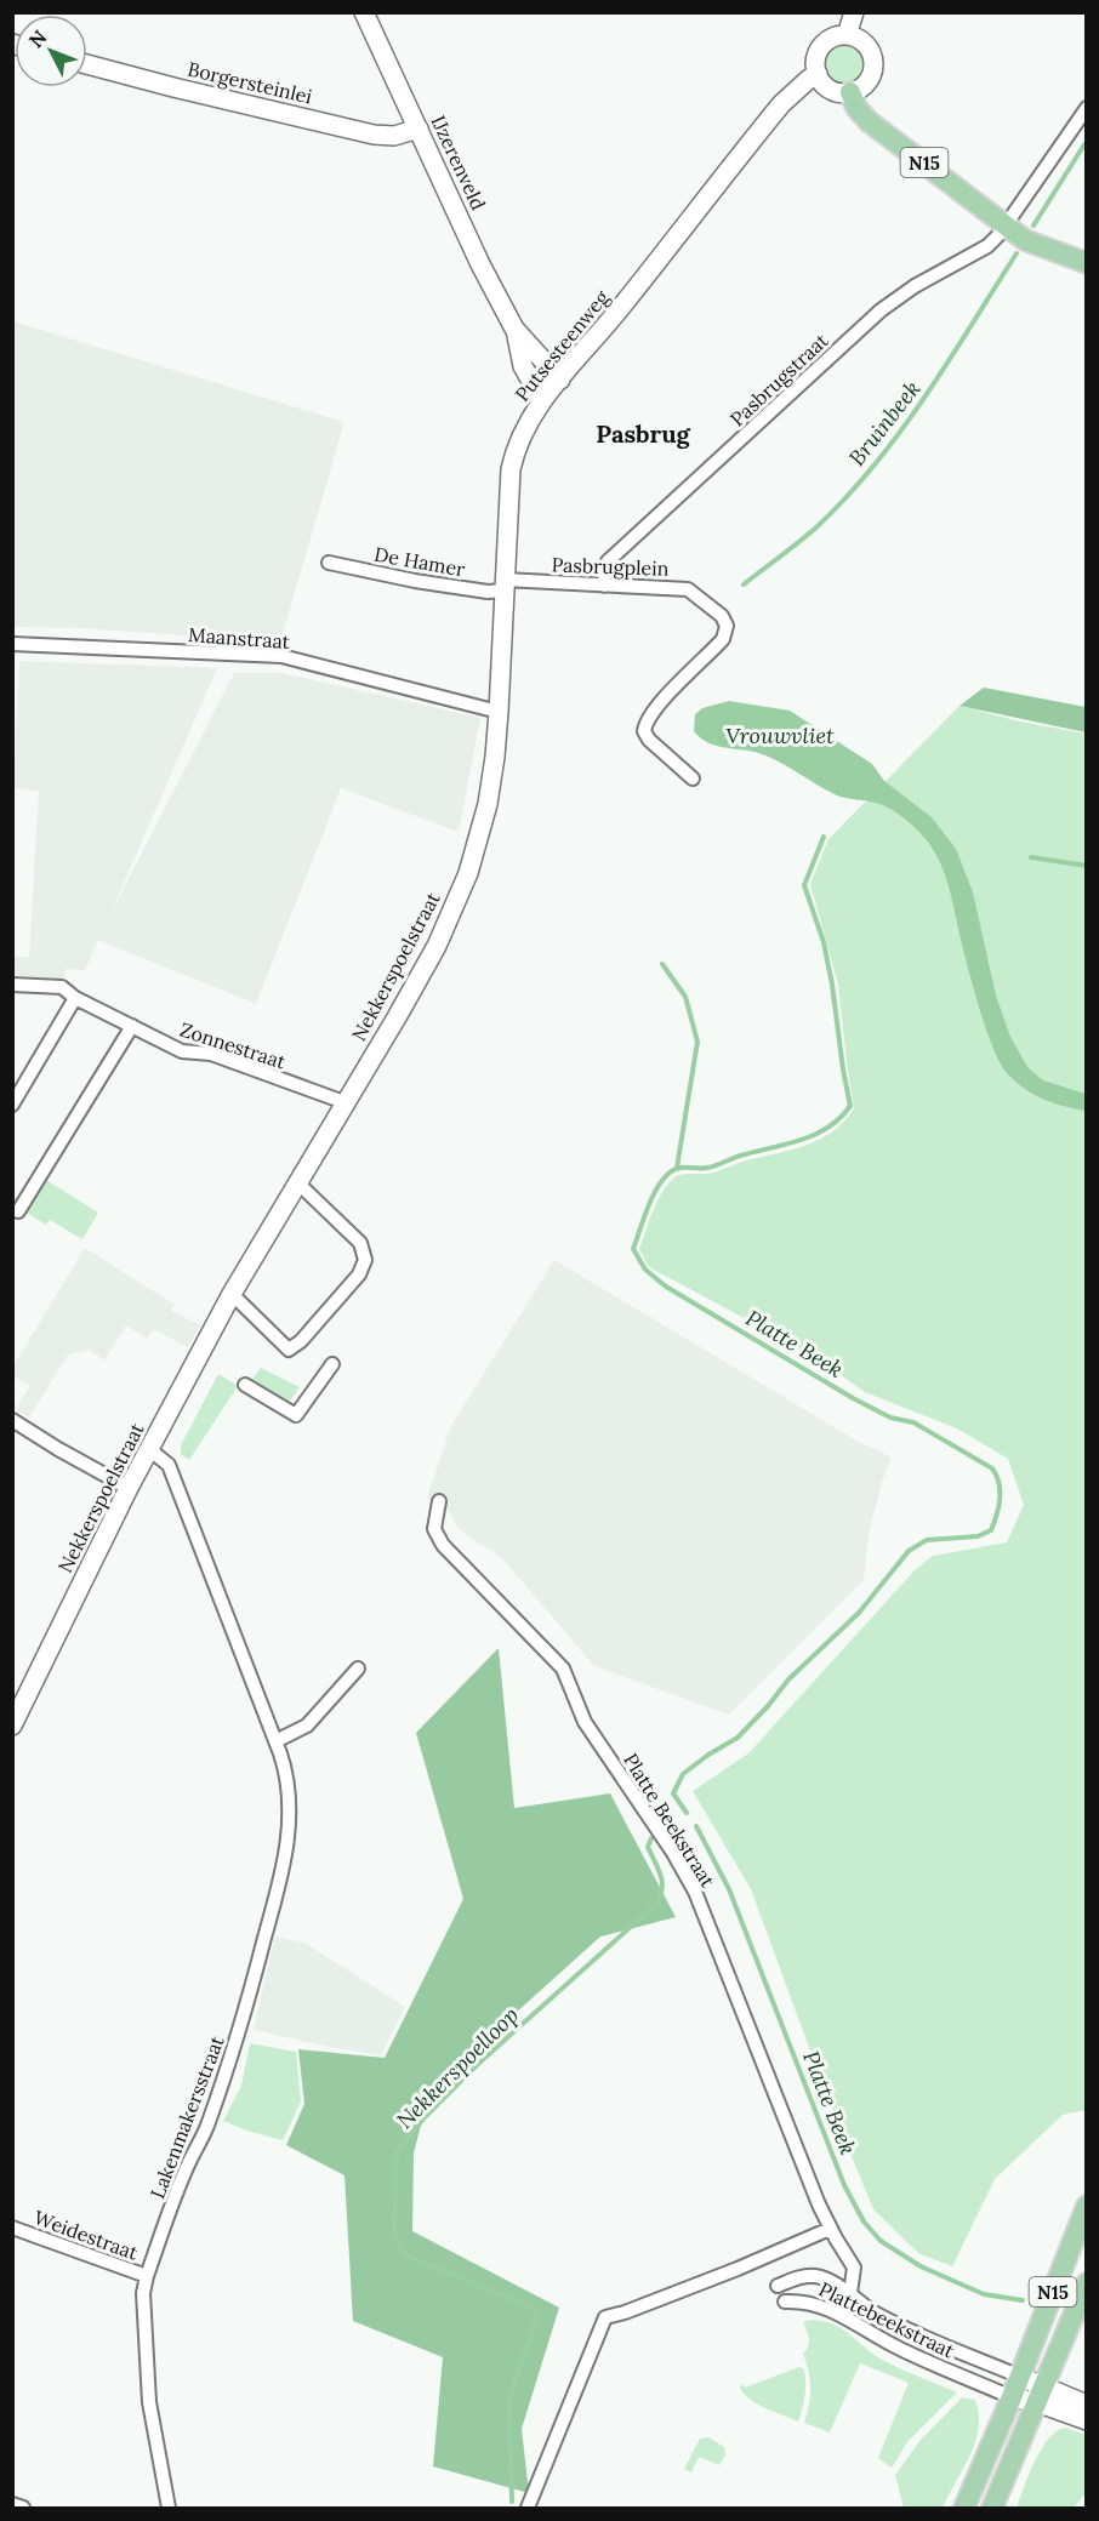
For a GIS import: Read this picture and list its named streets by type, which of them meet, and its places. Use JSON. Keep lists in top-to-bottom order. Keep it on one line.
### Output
{"streets":{"main road":["Borgersteinlei","IJzerenveld","N15","Putsesteenweg","Nekkerspoelstraat"],"street":["Pasbrugstraat","De Hamer","Pasbrugplein","Maanstraat","Zonnestraat","Platte Beekstraat","Lakenmakersstraat","Weidestraat","Plattebeekstraat"]},"crossings":[["Borgersteinlei","IJzerenveld"],["IJzerenveld","Putsesteenweg"],["N15","Putsesteenweg"],["N15","Pasbrugstraat"],["N15","Plattebeekstraat"],["Putsesteenweg","De Hamer"],["Putsesteenweg","Pasbrugplein"],["Putsesteenweg","Maanstraat"],["Putsesteenweg","Nekkerspoelstraat"],["Pasbrugstraat","Pasbrugplein"],["De Hamer","Pasbrugplein"],["Maanstraat","Nekkerspoelstraat"],["Nekkerspoelstraat","Zonnestraat"],["Nekkerspoelstraat","Lakenmakersstraat"],["Platte Beekstraat","Plattebeekstraat"],["Lakenmakersstraat","Weidestraat"]],"districts":["Pasbrug"],"water":["Bruinbeek","Vrouwvliet","Platte Beek","Nekkerspoelloop"],"north":"top left"}
